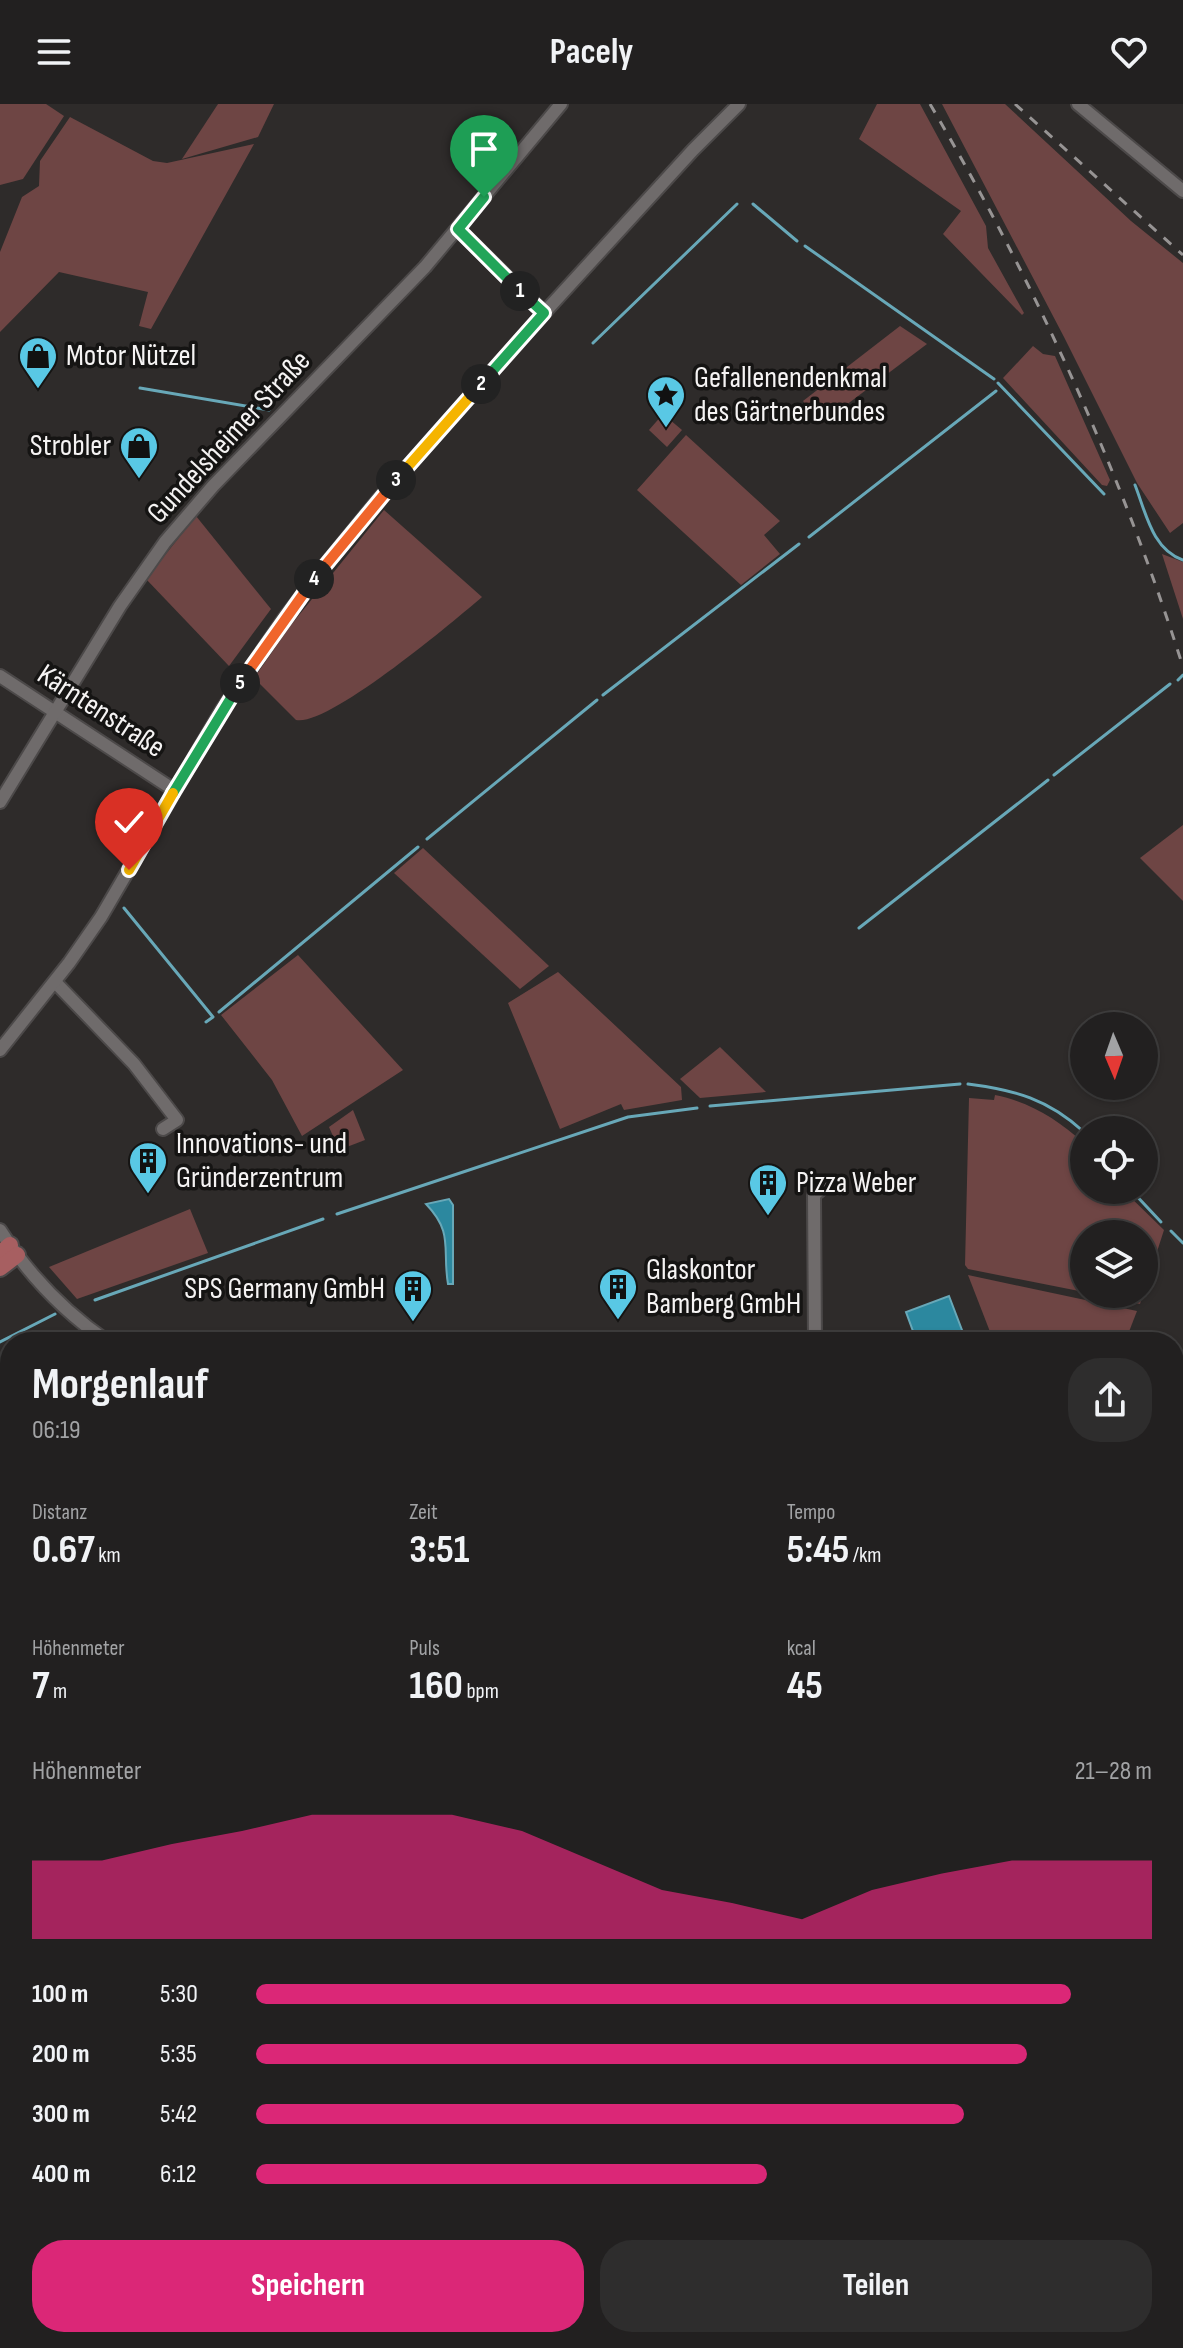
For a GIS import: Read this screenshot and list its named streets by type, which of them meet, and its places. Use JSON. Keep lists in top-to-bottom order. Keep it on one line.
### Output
{"streets":{"street":["Gundelsheimer Straße","Kärntenstraße"]},"crossings":[["Gundelsheimer Straße","Kärntenstraße"]],"places":{"shop":["Motor Nützel","Strobler"],"place":["Gefallenendenkmal des Gärtnerbundes"],"building":["Innovations- und Gründerzentrum","Pizza Weber","Glaskontor Bamberg GmbH","SPS Germany GmbH"]},"north":"bottom","page":{"header":"Pacely","pins":["1","2","3","4","5"],"heading":["Morgenlauf","06:19"],"stats":[["Distanz","0.67 km"],["Zeit","3:51"],["Tempo","5:45 /km"],["Höhenmeter","7 m"],["Puls","160 bpm"],["kcal","45"]],"chart":["Höhenmeter","21–28 m"],"list":[{"name":"100 m","note":"5:30"},{"name":"200 m","note":"5:35"},{"name":"300 m","note":"5:42"},{"name":"400 m","note":"6:12"}],"buttons":["Speichern","Teilen"]}}
